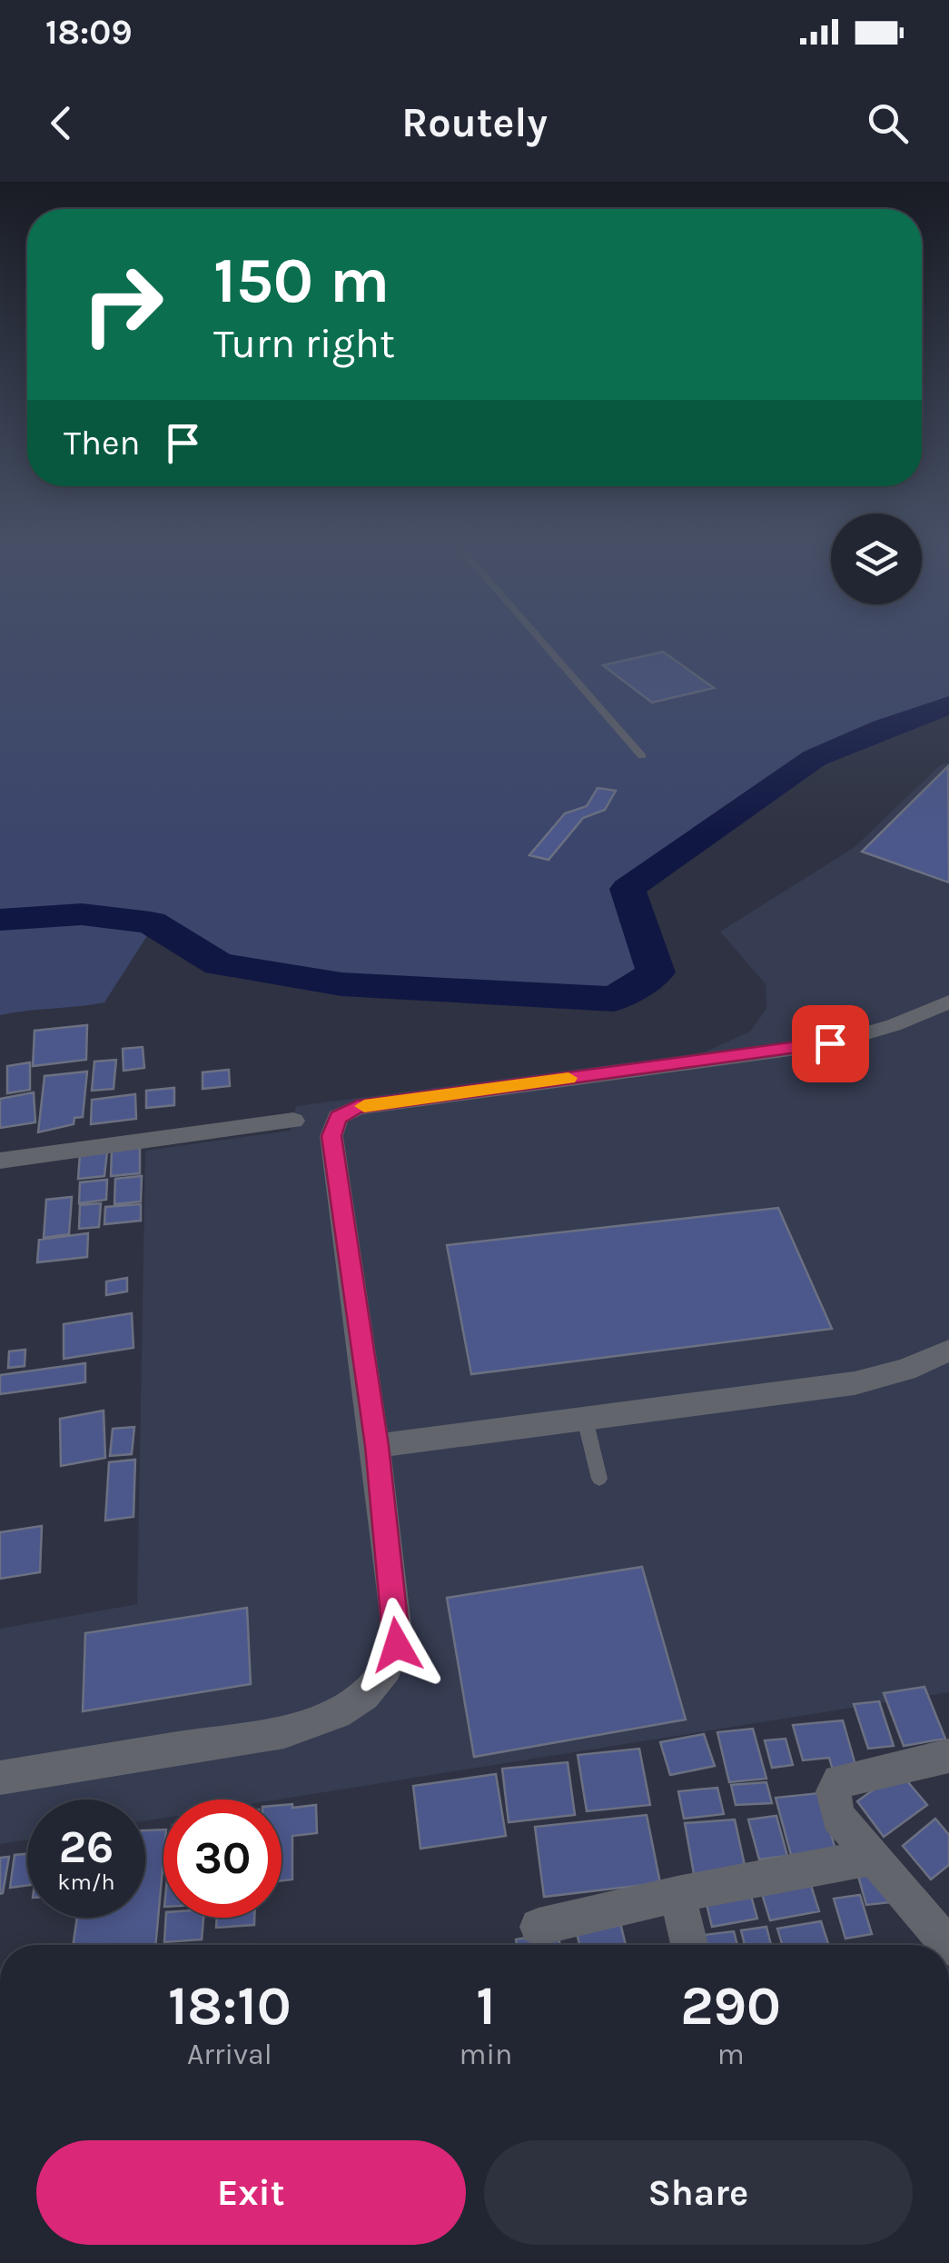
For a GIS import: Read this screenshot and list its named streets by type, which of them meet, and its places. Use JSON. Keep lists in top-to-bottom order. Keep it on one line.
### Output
{"page":{"status":"18:09","header":"Routely","turn":["150 m","Turn right"],"then":"Then","speed":"26 km/h","limit":"30","eta":["18:10","Arrival","1","min","290","m"],"buttons":["Exit","Share"]}}
